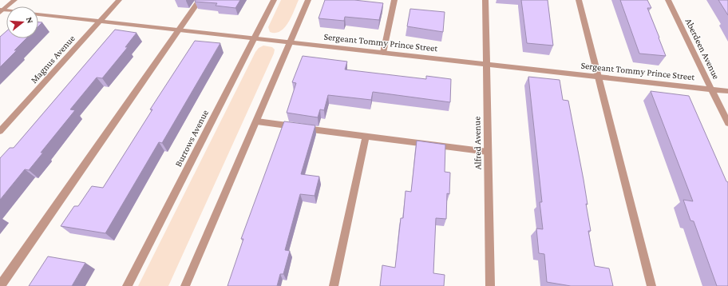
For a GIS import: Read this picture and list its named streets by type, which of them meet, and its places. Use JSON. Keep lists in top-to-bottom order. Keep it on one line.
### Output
{"streets":{"street":["Sergeant Tommy Prince Street","Aberdeen Avenue","Magnus Avenue","Burrows Avenue","Alfred Avenue"]},"crossings":[["Sergeant Tommy Prince Street","Aberdeen Avenue"],["Sergeant Tommy Prince Street","Magnus Avenue"],["Sergeant Tommy Prince Street","Burrows Avenue"],["Sergeant Tommy Prince Street","Alfred Avenue"]],"north":"right"}
